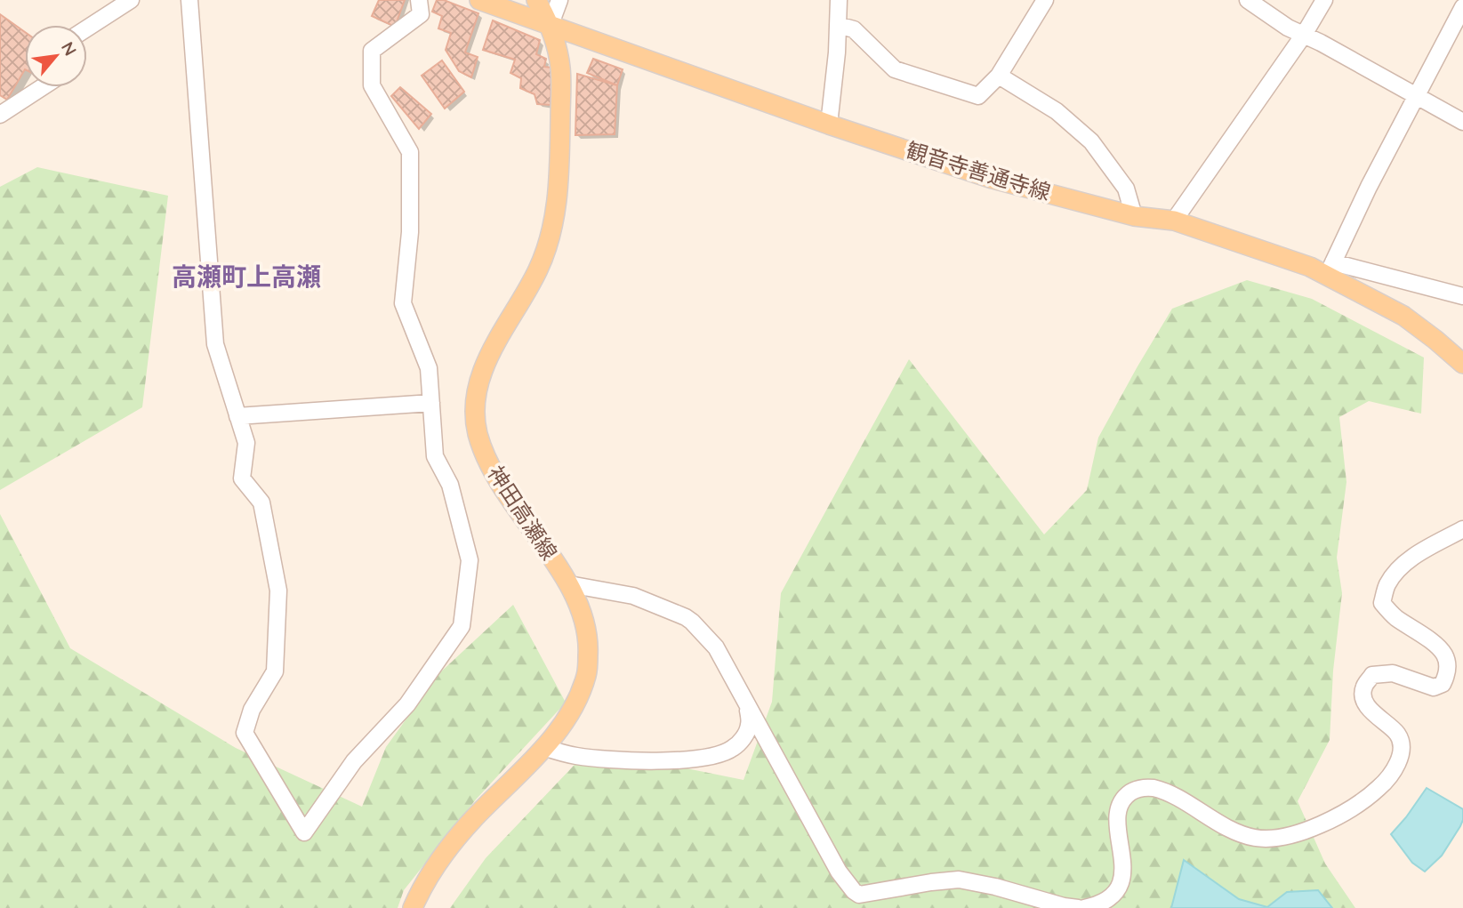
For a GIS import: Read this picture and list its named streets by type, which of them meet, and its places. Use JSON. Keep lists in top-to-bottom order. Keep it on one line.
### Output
{"streets":{"main road":["観音寺善通寺線","神田高瀬線"]},"crossings":[["観音寺善通寺線","神田高瀬線"]],"districts":["高瀬町上高瀬"],"north":"top right"}
